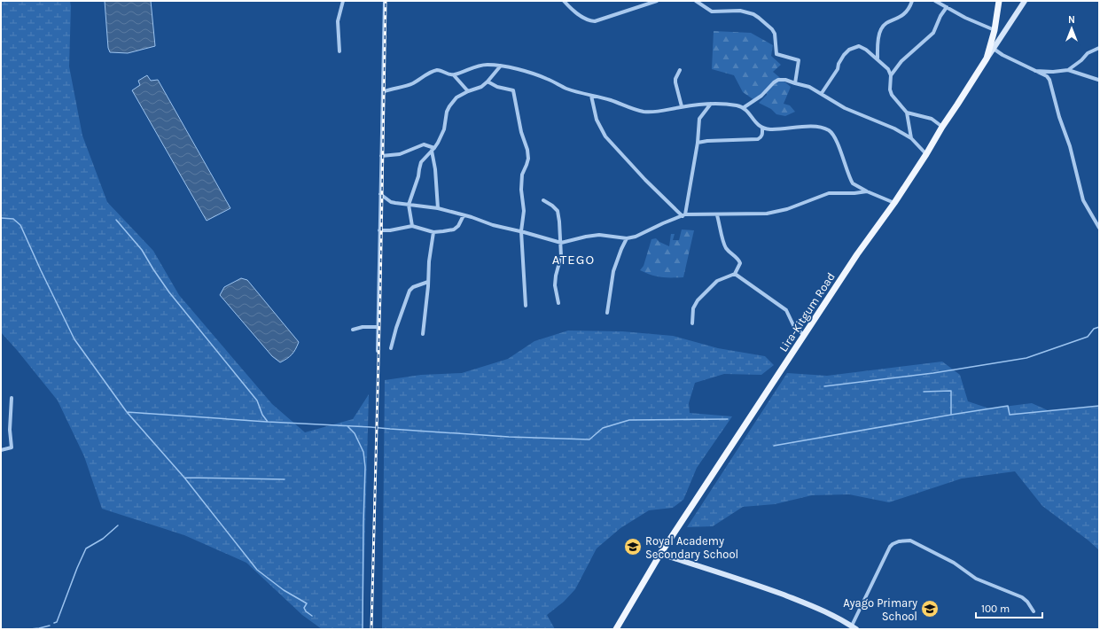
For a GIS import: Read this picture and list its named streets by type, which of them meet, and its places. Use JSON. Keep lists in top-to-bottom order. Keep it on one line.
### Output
{"streets":{"main road":["Lira-Kitgum Road"]},"districts":["ATEGO"],"places":{"school or university":["Royal Academy Secondary School","Ayago Primary School"]},"scale_bar":"100 m","north":"top"}
